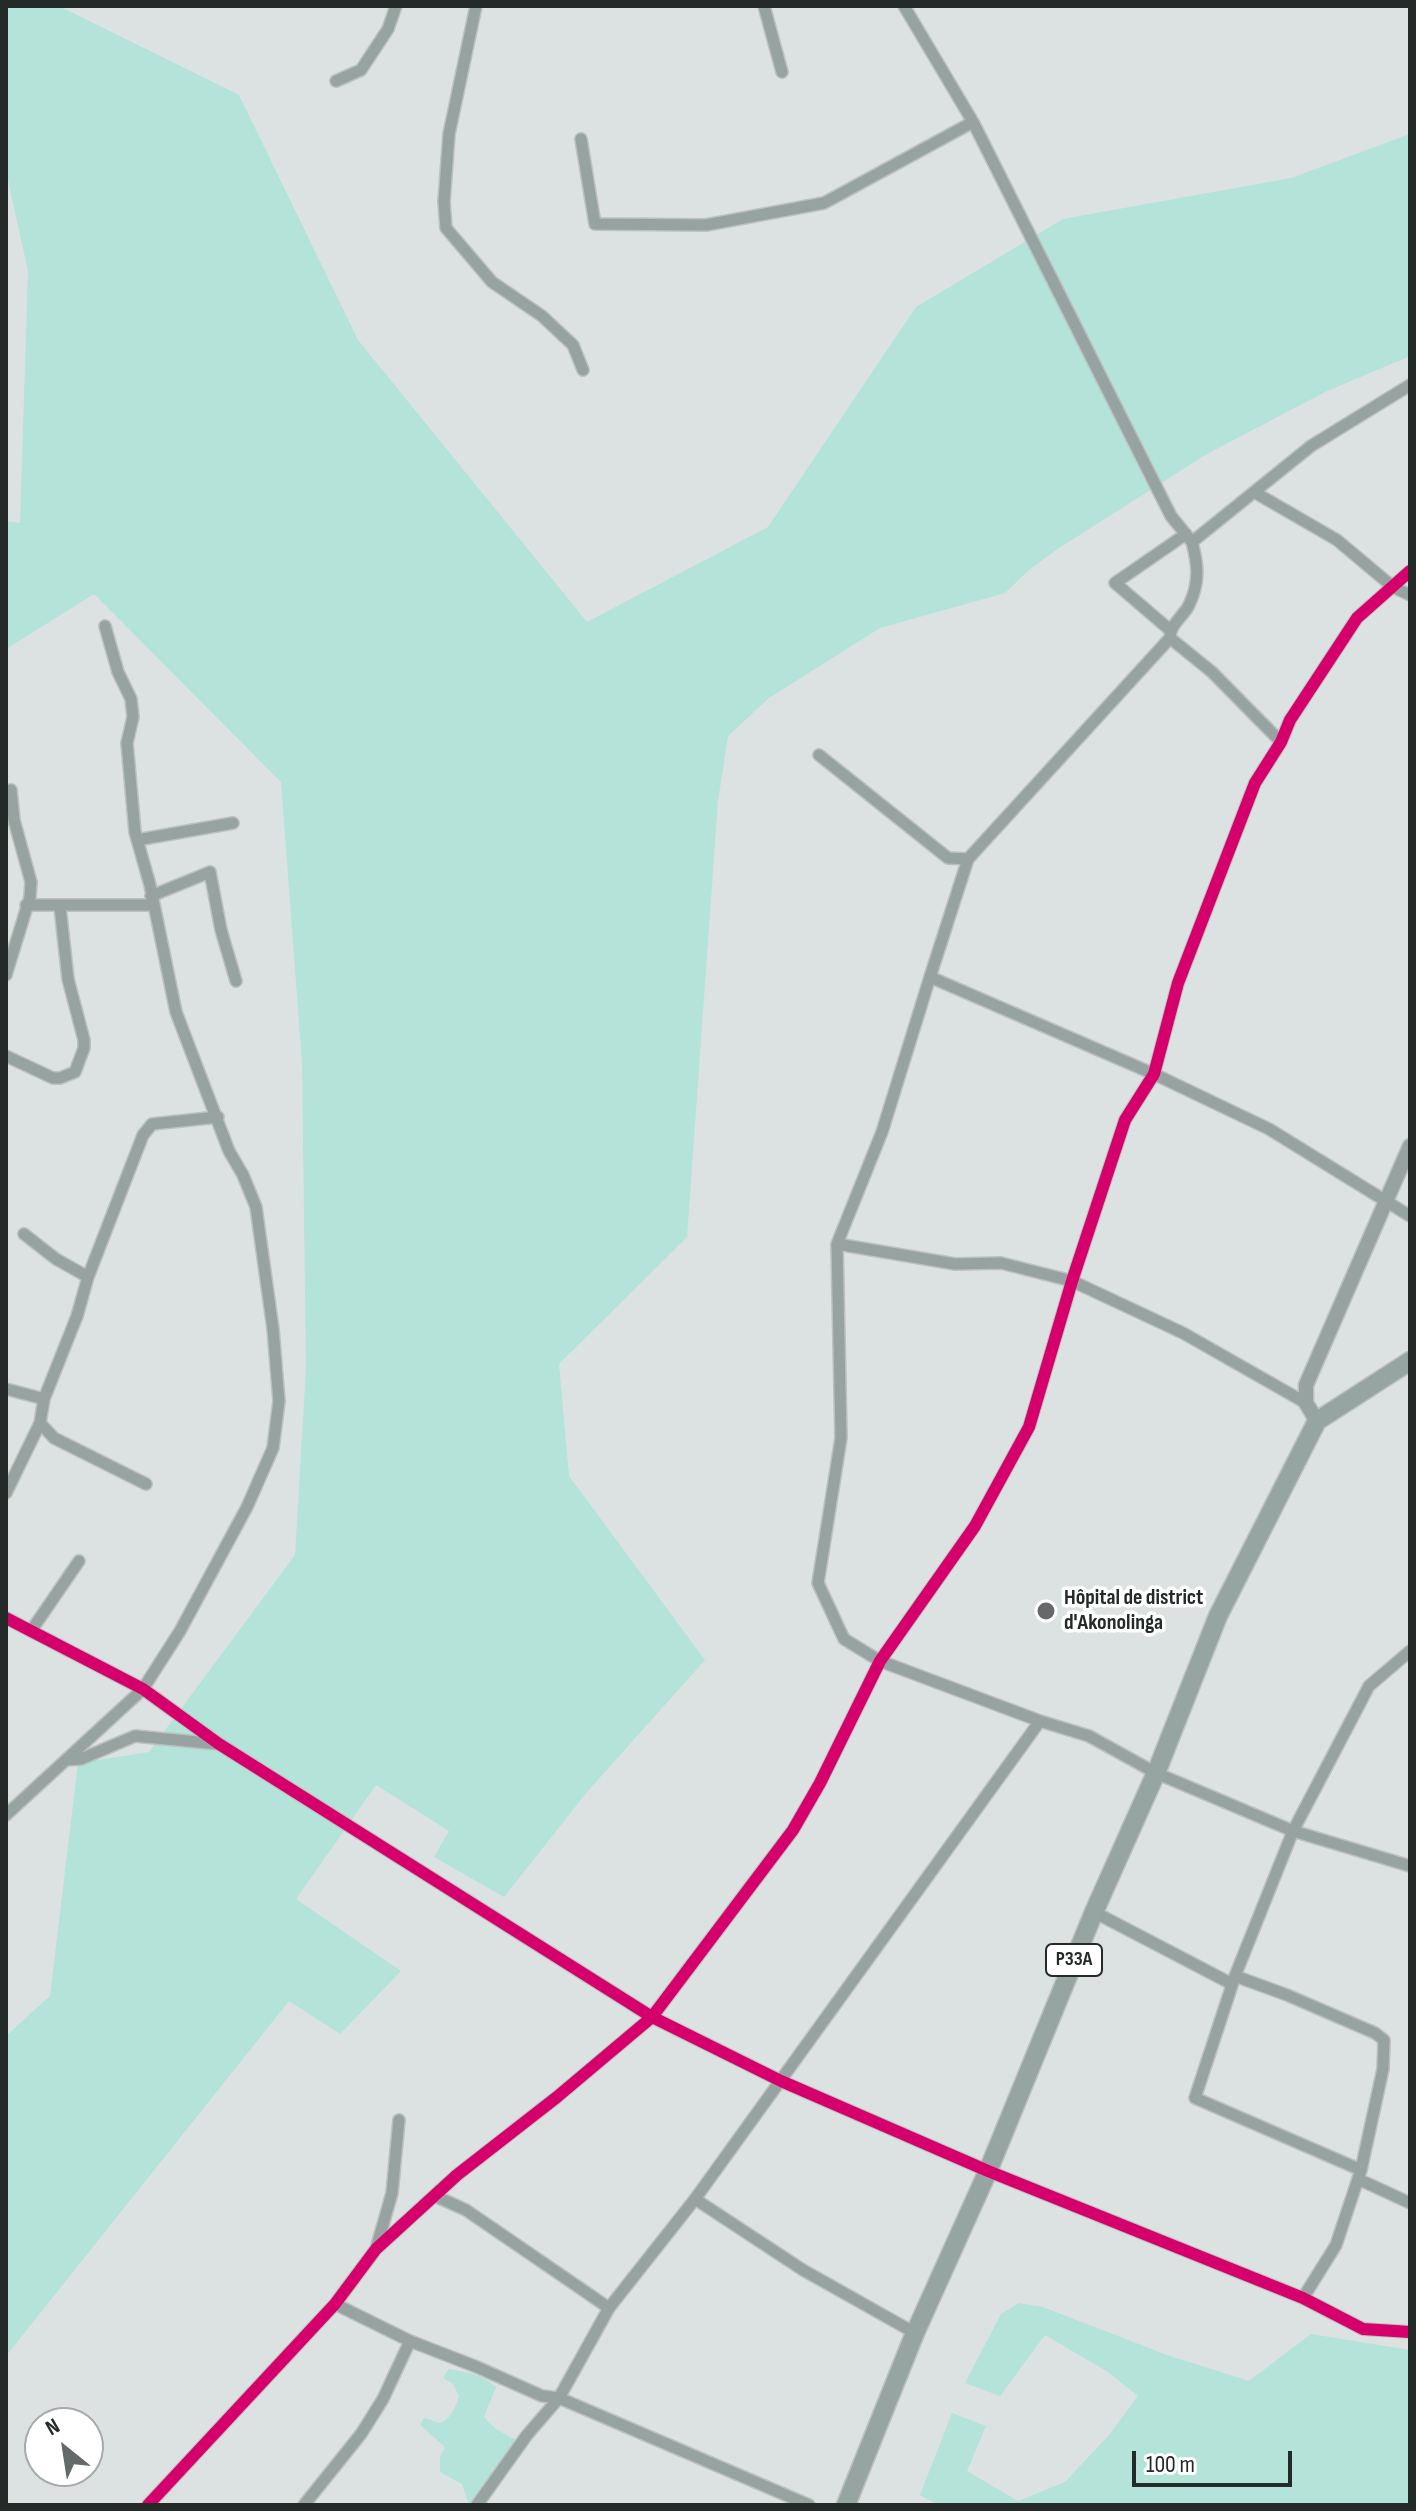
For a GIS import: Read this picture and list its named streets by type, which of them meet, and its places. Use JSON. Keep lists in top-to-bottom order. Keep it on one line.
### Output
{"streets":{"main road":["P33A"]},"places":["Hôpital de district d'Akonolinga"],"scale_bar":"100 m","north":"top left"}
